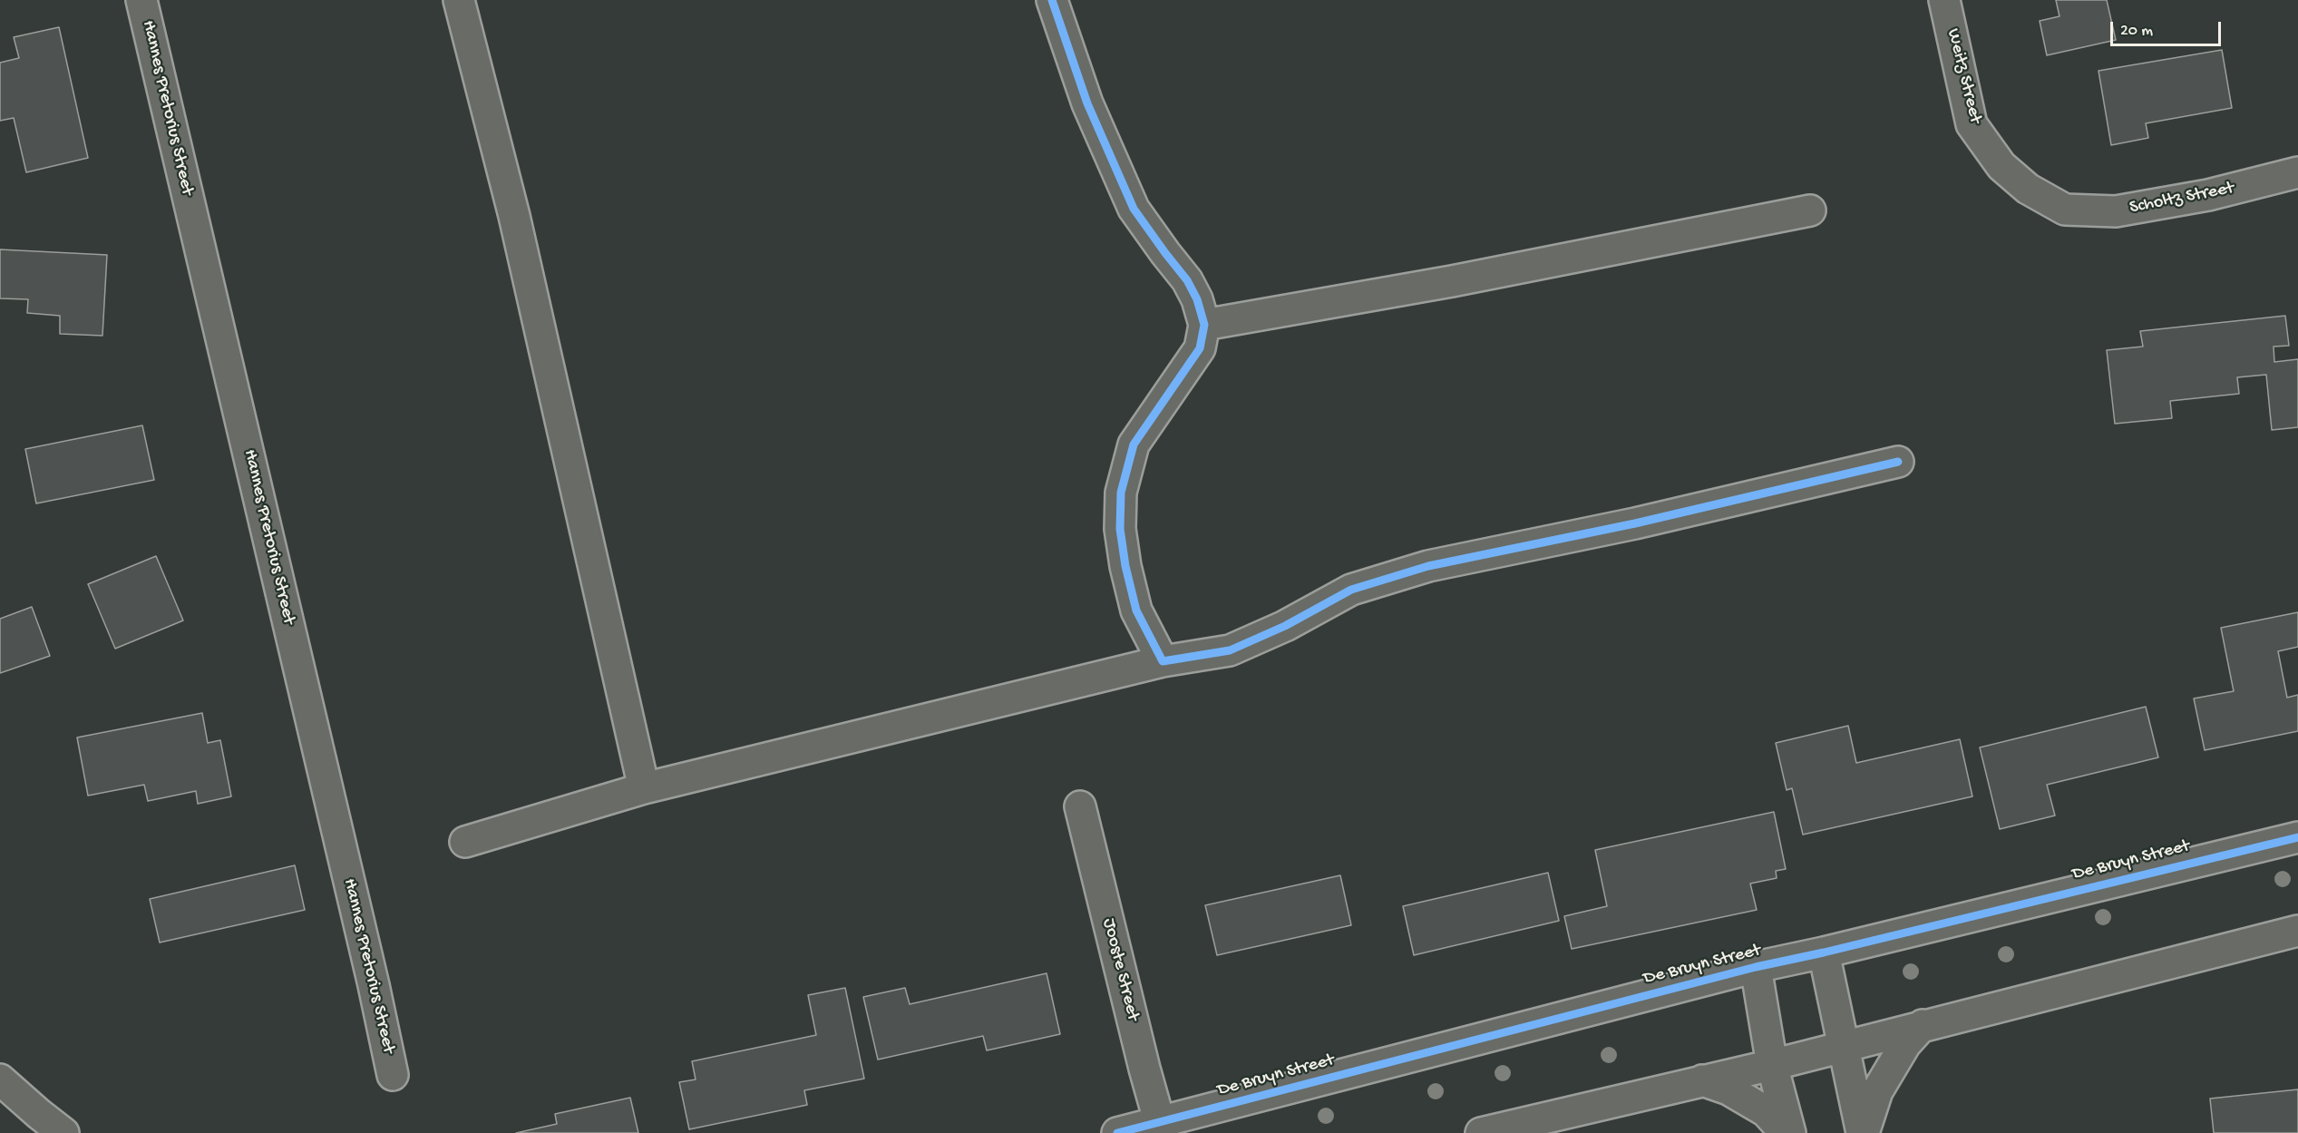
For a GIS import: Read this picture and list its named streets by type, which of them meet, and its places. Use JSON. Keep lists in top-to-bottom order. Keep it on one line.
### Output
{"streets":{"street":["Weitz Street","Hannes Pretorius Street","Scholtz Street","De Bruyn Street","Jooste Street"]},"crossings":[["Weitz Street","Scholtz Street"],["De Bruyn Street","Jooste Street"]],"scale_bar":"20 m"}
